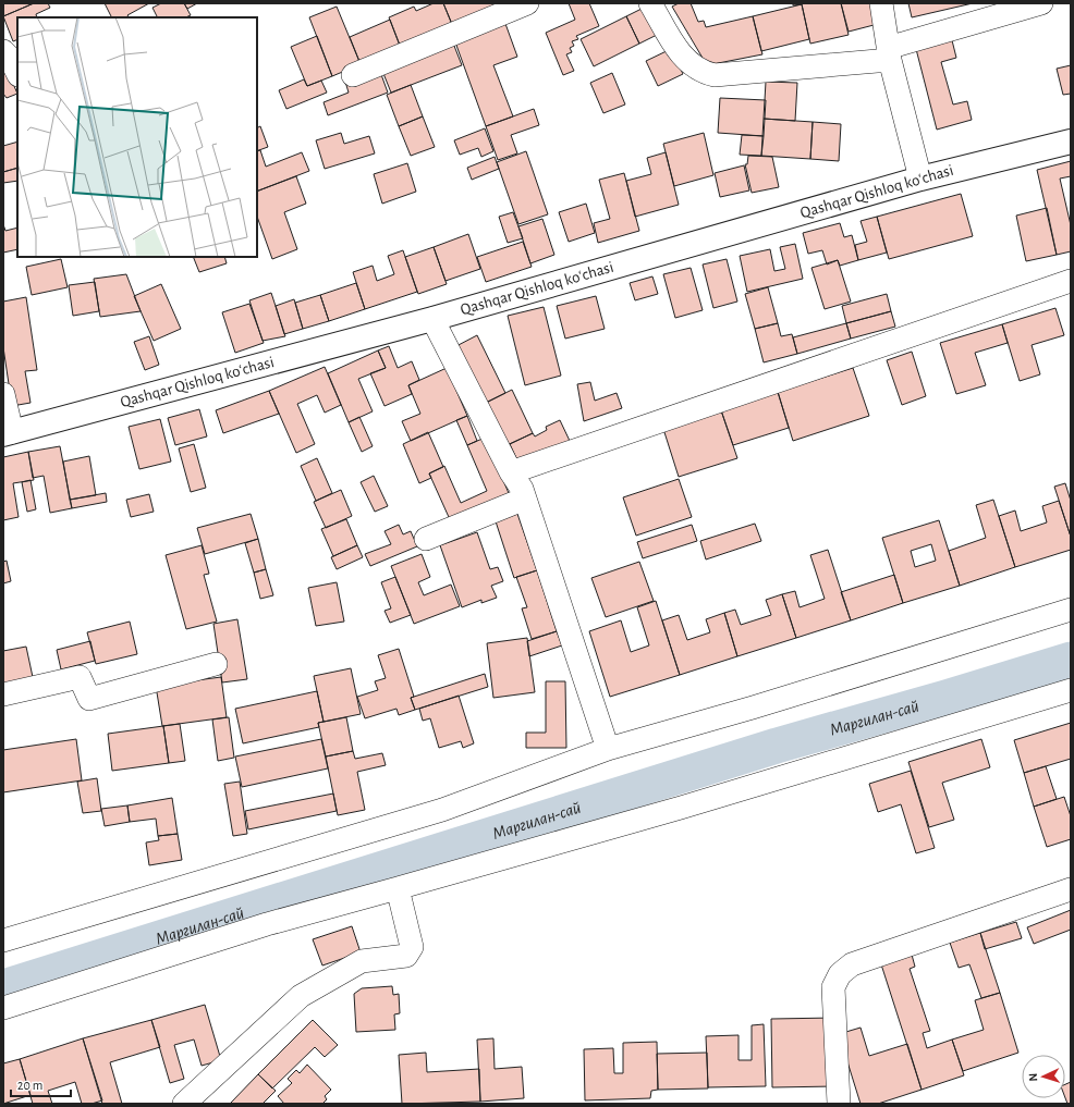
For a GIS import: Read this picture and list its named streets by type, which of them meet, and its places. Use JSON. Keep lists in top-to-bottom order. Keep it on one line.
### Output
{"streets":{"main road":["Qashqar Qishloq koʻchasi"]},"water":["Маргилан-сай"],"scale_bar":"20 m","north":"left"}
